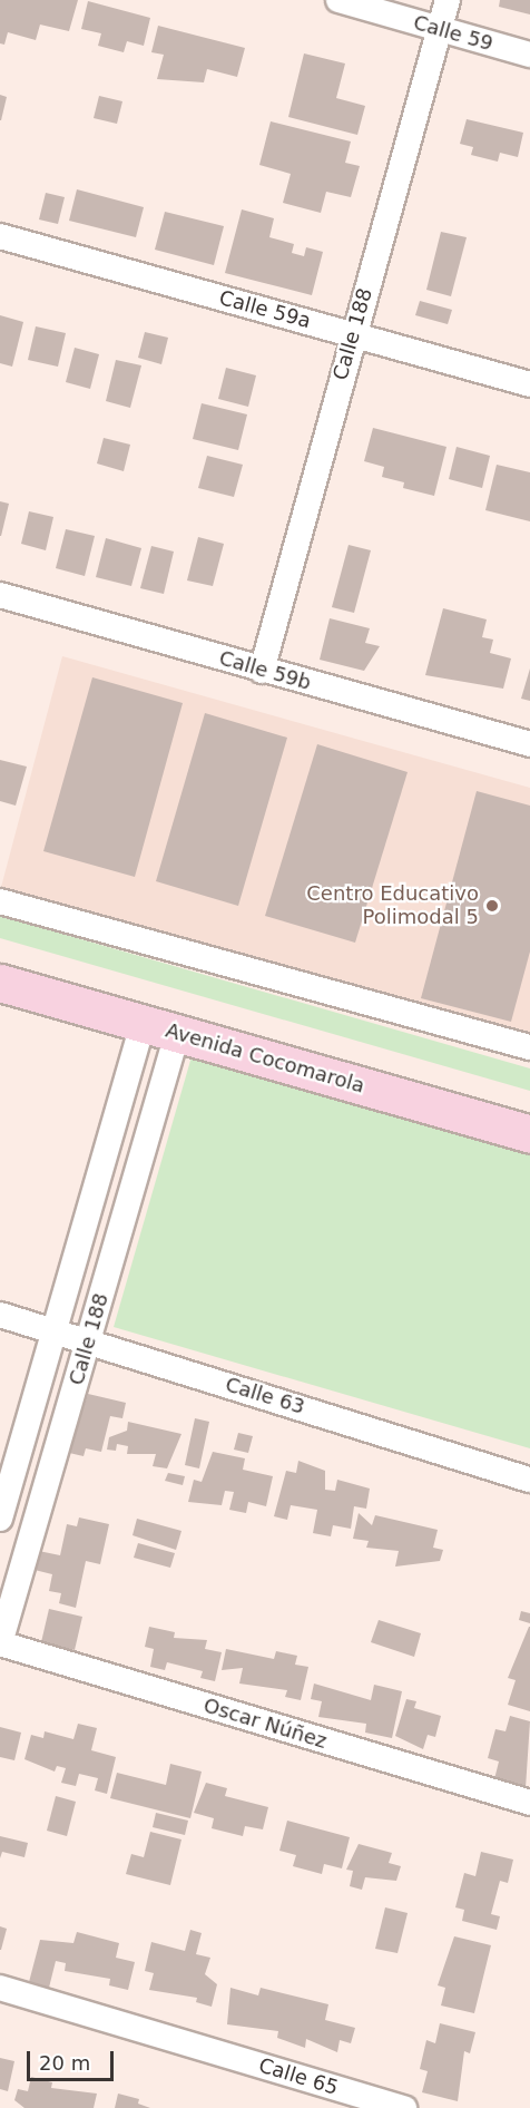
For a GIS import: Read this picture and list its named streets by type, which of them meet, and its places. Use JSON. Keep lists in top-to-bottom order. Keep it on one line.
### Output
{"streets":{"main road":["Avenida Cocomarola"],"street":["Calle 59","Calle 59a","Calle 188","Calle 59b","Calle 63","Oscar Núñez","Calle 65"]},"crossings":[["Calle 59","Calle 188"],["Calle 59a","Calle 188"],["Calle 188","Calle 59b"],["Calle 188","Avenida Cocomarola"],["Calle 188","Calle 63"],["Calle 188","Oscar Núñez"]],"places":["Centro Educativo Polimodal 5"],"scale_bar":"20 m"}
